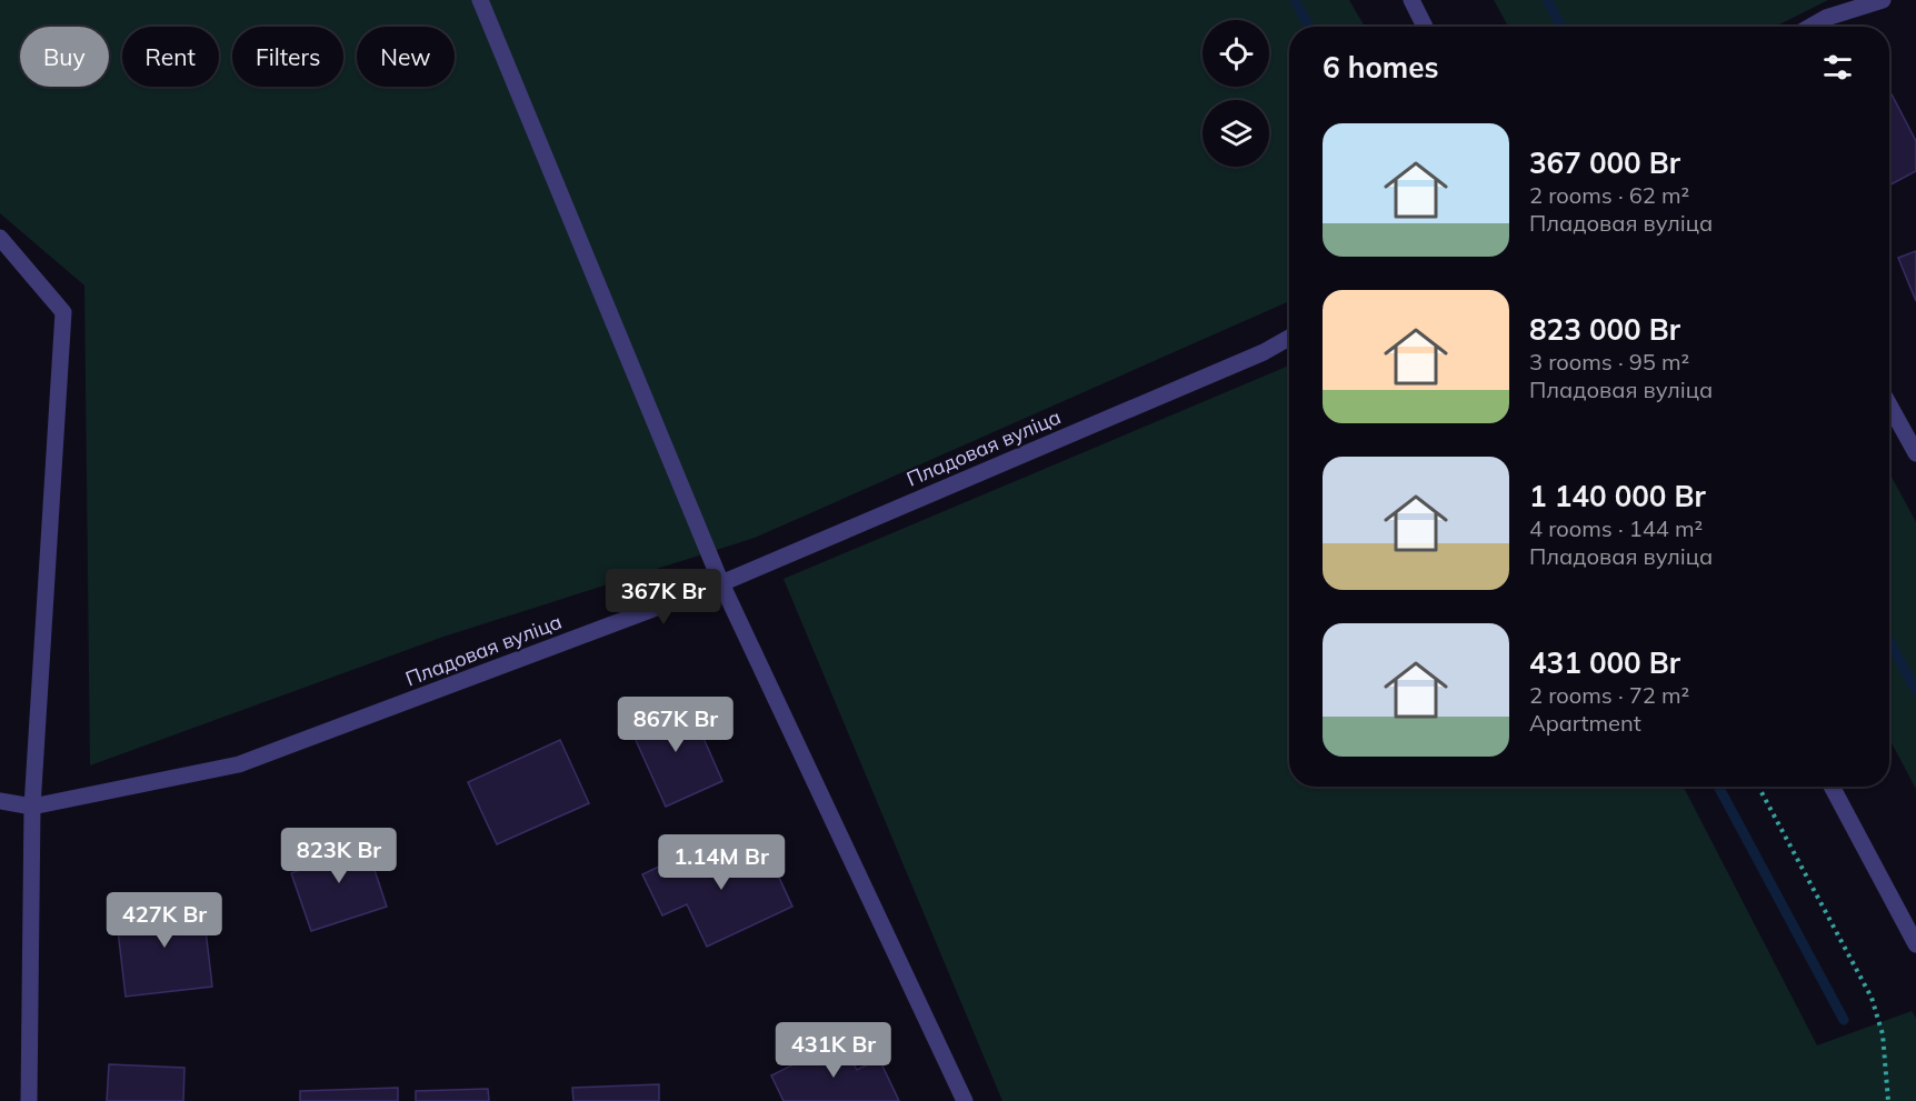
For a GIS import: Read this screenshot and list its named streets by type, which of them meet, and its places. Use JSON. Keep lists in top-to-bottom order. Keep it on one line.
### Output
{"streets":{"street":["Пладовая вуліца"]},"page":{"chip":["Buy","Rent","Filters","New"],"heading":"6 homes","list":[{"name":"367 000 Br","note":"2 rooms · 62 m² · Пладовая вуліца"},{"name":"823 000 Br","note":"3 rooms · 95 m² · Пладовая вуліца"},{"name":"1 140 000 Br","note":"4 rooms · 144 m² · Пладовая вуліца"},{"name":"431 000 Br","note":"2 rooms · 72 m² · Apartment"}],"price":["367K Br","867K Br","823K Br","1.14M Br","427K Br","431K Br"]}}
